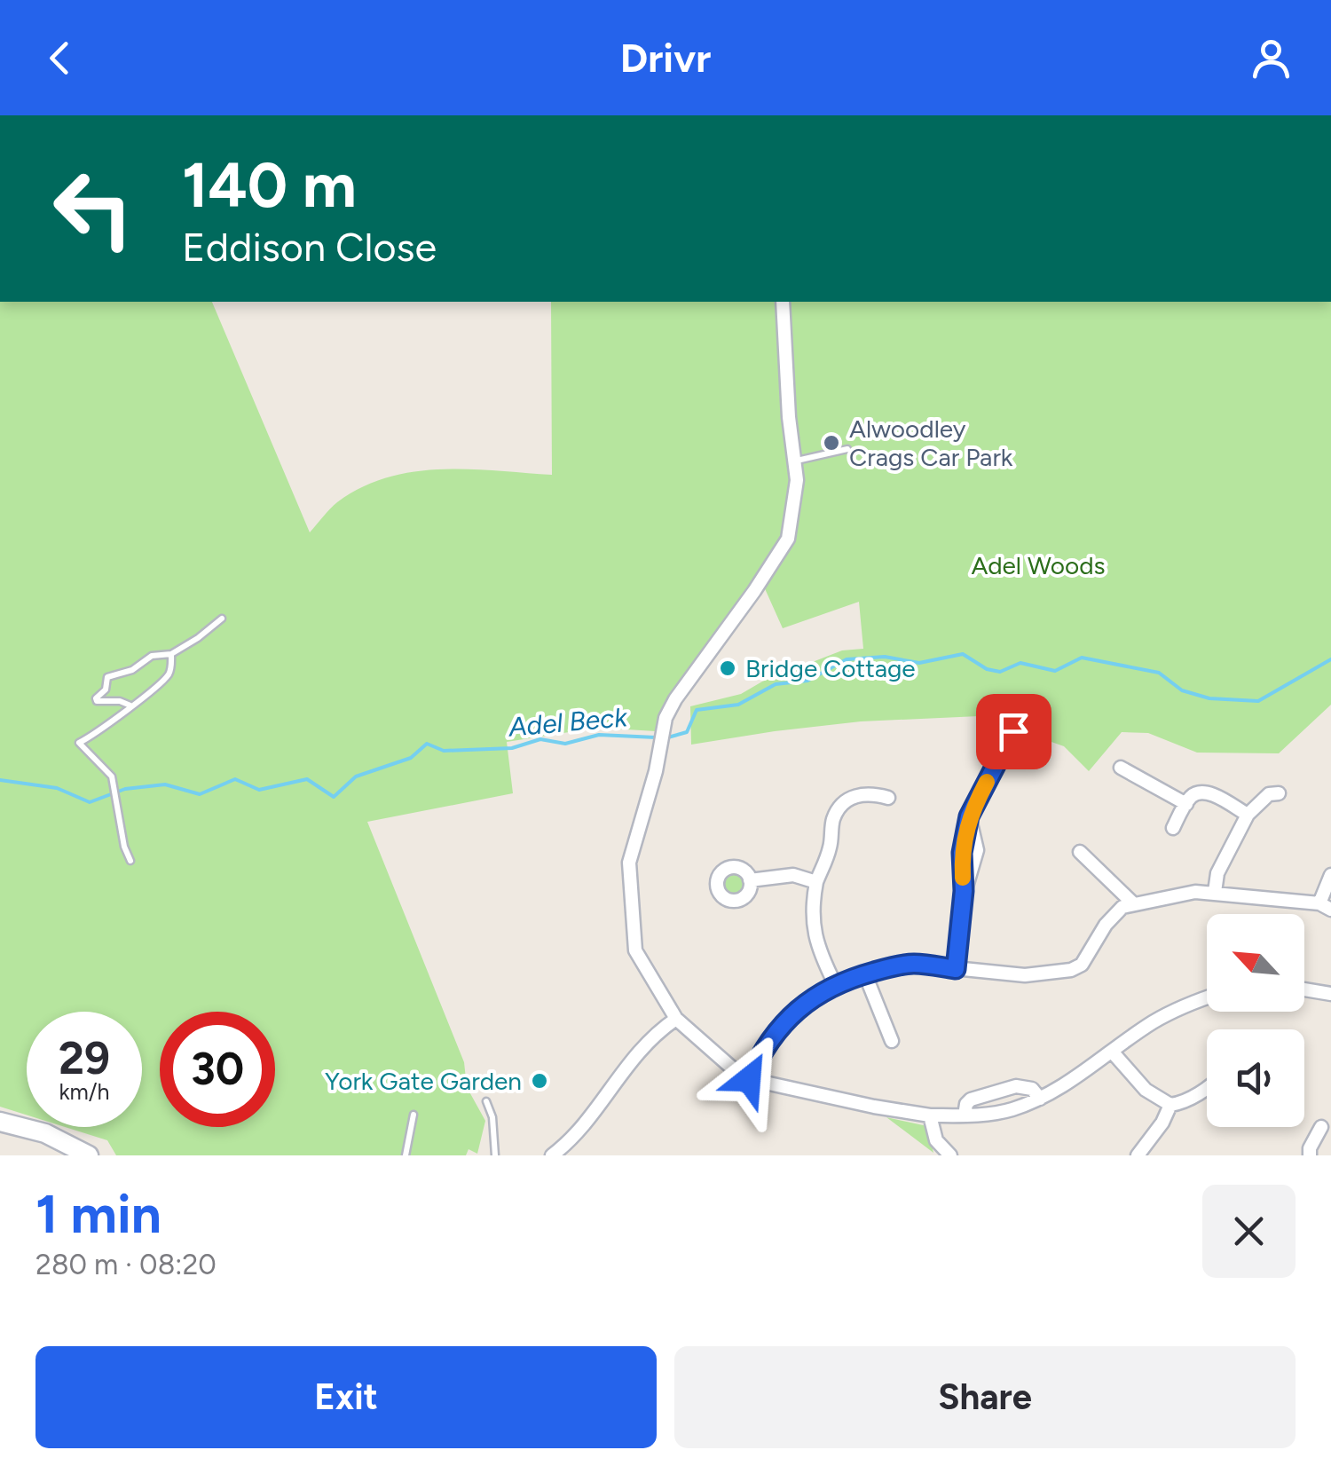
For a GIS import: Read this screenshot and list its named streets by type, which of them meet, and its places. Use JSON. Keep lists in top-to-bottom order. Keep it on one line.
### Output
{"water":["Adel Beck"],"parks":["Adel Woods"],"places":["Alwoodley Crags Car Park","Bridge Cottage","York Gate Garden"],"north":"top left","page":{"header":"Drivr","turn":["140 m","Eddison Close"],"speed":"29 km/h","limit":"30","heading":["1 min","280 m · 08:20"],"buttons":["Exit","Share"]}}
